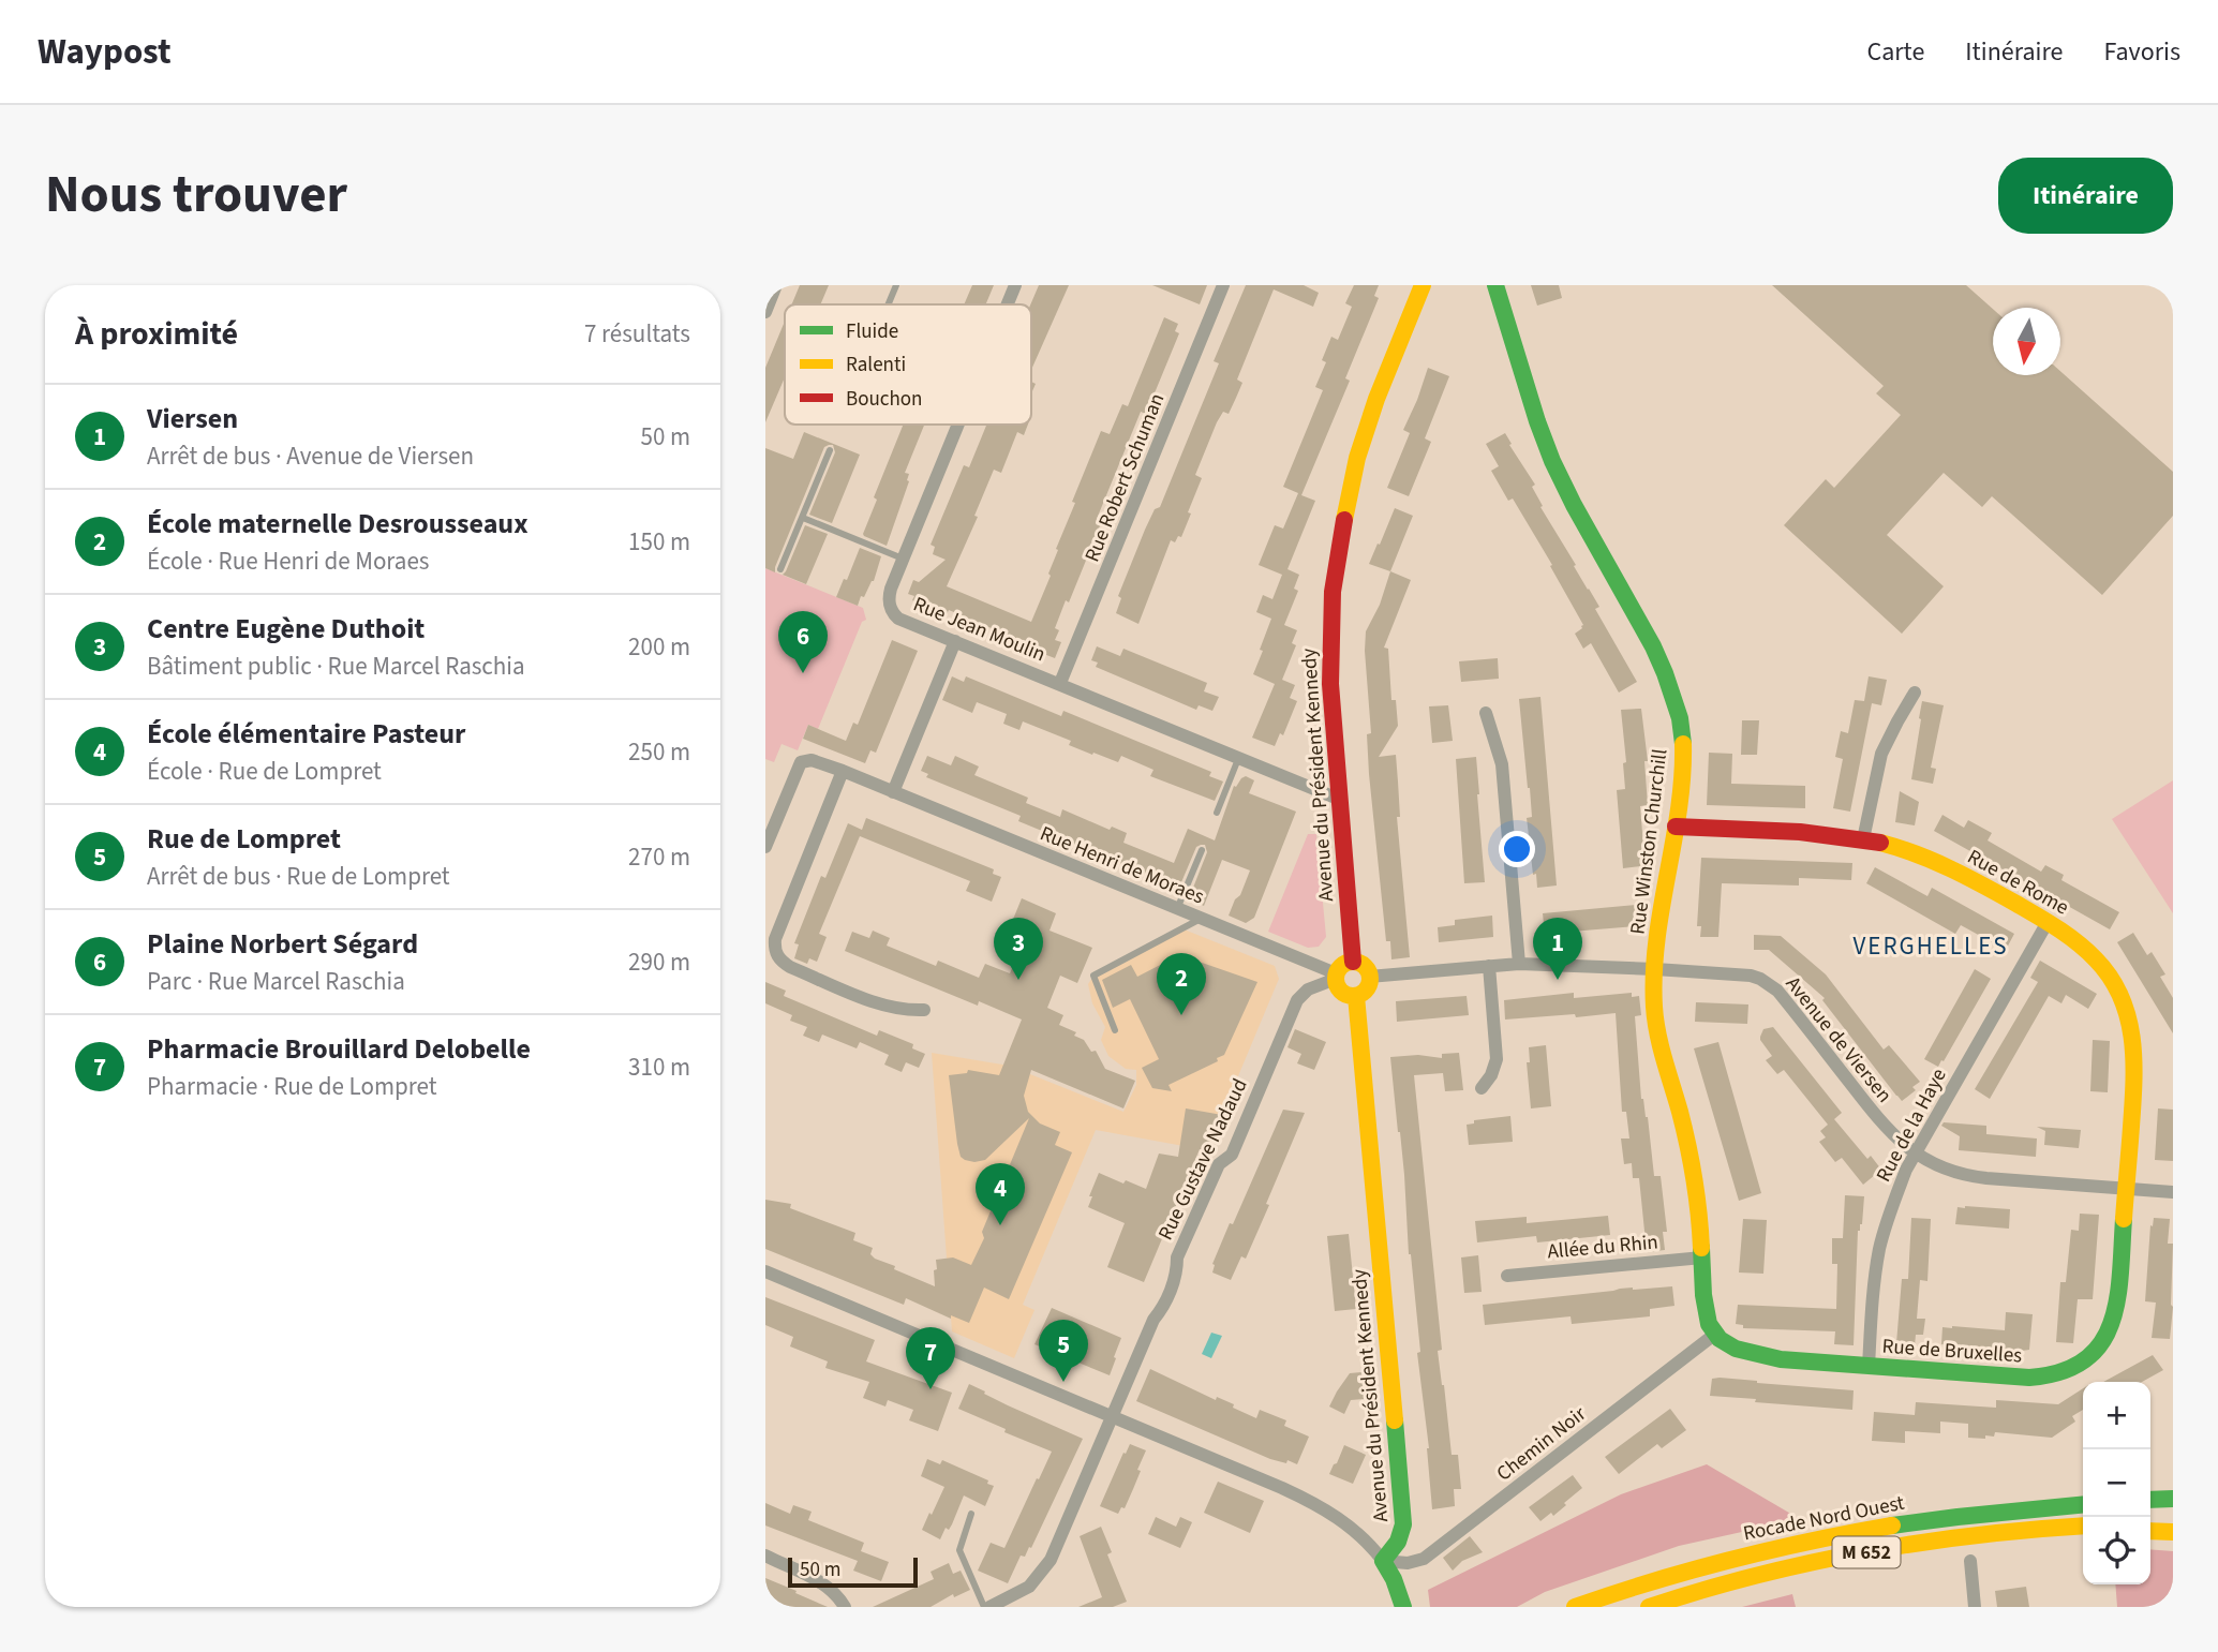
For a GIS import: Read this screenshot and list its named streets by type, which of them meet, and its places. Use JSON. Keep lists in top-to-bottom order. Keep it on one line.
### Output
{"streets":{"main road":["Avenue du Président Kennedy","Rue Winston Churchill","Rue de Rome","Rue de Bruxelles","Rocade Nord Ouest","M 652"],"street":["Rue Robert Schuman","Rue Jean Moulin","Rue Henri de Moraes","Avenue de Viersen","Rue de la Haye","Rue Gustave Nadaud","Allée du Rhin","Chemin Noir"]},"crossings":[["Rue Robert Schuman","Rue Jean Moulin"],["Rue Jean Moulin","Avenue du Président Kennedy"],["Avenue du Président Kennedy","Rue Henri de Moraes"],["Avenue du Président Kennedy","Avenue de Viersen"],["Avenue du Président Kennedy","Rue Gustave Nadaud"],["Avenue du Président Kennedy","Chemin Noir"],["Rue Winston Churchill","Rue de Rome"],["Rue Winston Churchill","Avenue de Viersen"],["Rue Winston Churchill","Allée du Rhin"],["Rue Henri de Moraes","Avenue de Viersen"],["Rue Henri de Moraes","Rue Gustave Nadaud"],["Rue de Rome","Avenue de Viersen"],["Rue de Rome","Rue de la Haye"],["Rue de Rome","Rue de Bruxelles"],["Avenue de Viersen","Rue de la Haye"],["Avenue de Viersen","Rue Gustave Nadaud"],["Avenue de Viersen","Rue de Bruxelles"],["Rue de la Haye","Rue de Bruxelles"],["Rue de Bruxelles","Chemin Noir"]],"districts":["VERGHELLES"],"legend":["Fluide","Ralenti","Bouchon"],"scale_bar":"50 m","north":"bottom","page":{"header":"Waypost","nav":["Carte","Itinéraire","Favoris"],"title":"Nous trouver","buttons":"Itinéraire","heading":["À proximité","7 résultats"],"list":[{"mark":"1","name":"Viersen","note":"Arrêt de bus · Avenue de Viersen","value":"50 m"},{"mark":"2","name":"École maternelle Desrousseaux","note":"École · Rue Henri de Moraes","value":"150 m"},{"mark":"3","name":"Centre Eugène Duthoit","note":"Bâtiment public · Rue Marcel Raschia","value":"200 m"},{"mark":"4","name":"École élémentaire Pasteur","note":"École · Rue de Lompret","value":"250 m"},{"mark":"5","name":"Rue de Lompret","note":"Arrêt de bus · Rue de Lompret","value":"270 m"},{"mark":"6","name":"Plaine Norbert Ségard","note":"Parc · Rue Marcel Raschia","value":"290 m"},{"mark":"7","name":"Pharmacie Brouillard Delobelle","note":"Pharmacie · Rue de Lompret","value":"310 m"}],"pins":["6","1","3","2","4","5","7"],"map_buttons":["+","−"],"scale":"50 m"}}
